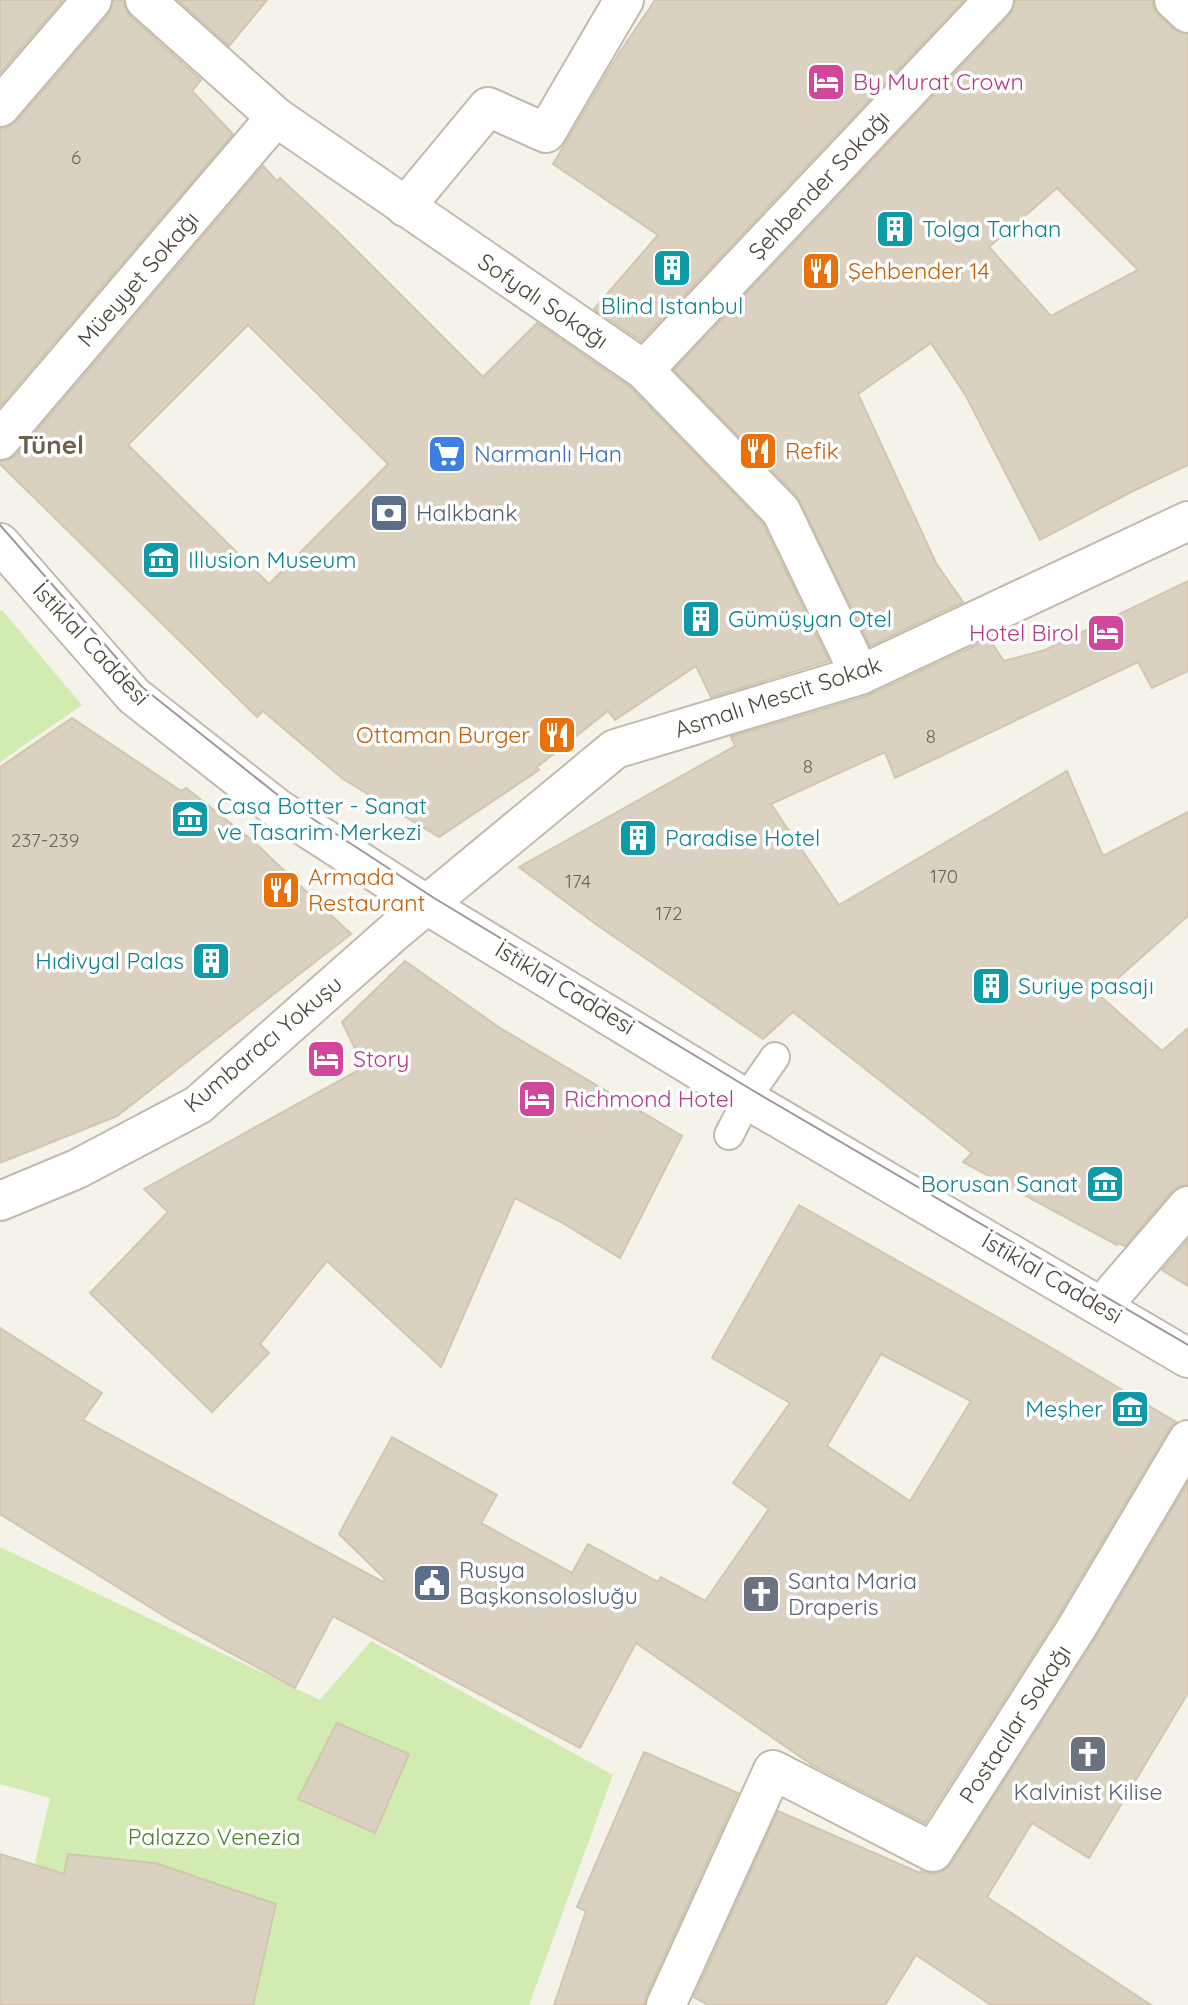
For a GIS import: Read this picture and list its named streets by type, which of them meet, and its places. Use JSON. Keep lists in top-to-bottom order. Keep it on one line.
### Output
{"streets":{"street":["Şehbender Sokağı","Müeyyet Sokağı","Sofyalı Sokağı","İstiklal Caddesi","Asmalı Mescit Sokak","Kumbaracı Yokuşu","Postacılar Sokağı"]},"crossings":[["Şehbender Sokağı","Sofyalı Sokağı"],["Müeyyet Sokağı","Sofyalı Sokağı"],["Sofyalı Sokağı","Asmalı Mescit Sokak"],["İstiklal Caddesi","Asmalı Mescit Sokak"],["İstiklal Caddesi","Kumbaracı Yokuşu"],["Asmalı Mescit Sokak","Kumbaracı Yokuşu"]],"districts":["Tünel"],"parks":["Palazzo Venezia"],"places":{"hotel":["By Murat Crown","Hotel Birol","Story","Richmond Hotel"],"building":["Tolga Tarhan","Blind Istanbul","Gümüşyan Otel","Paradise Hotel","Hıdivyal Palas","Suriye pasajı"],"restaurant":["Şehbender 14","Refik","Ottaman Burger","Armada Restaurant"],"supermarket":["Narmanlı Han"],"bank":["Halkbank"],"museum":["Illusion Museum","Casa Botter - Sanat ve Tasarim Merkezi","Borusan Sanat","Meşher"],"public building":["Rusya Başkonsolosluğu"],"church":["Santa Maria Draperis","Kalvinist Kilise"]},"house_numbers":["6","8","8","237-239","170","174","172"]}
